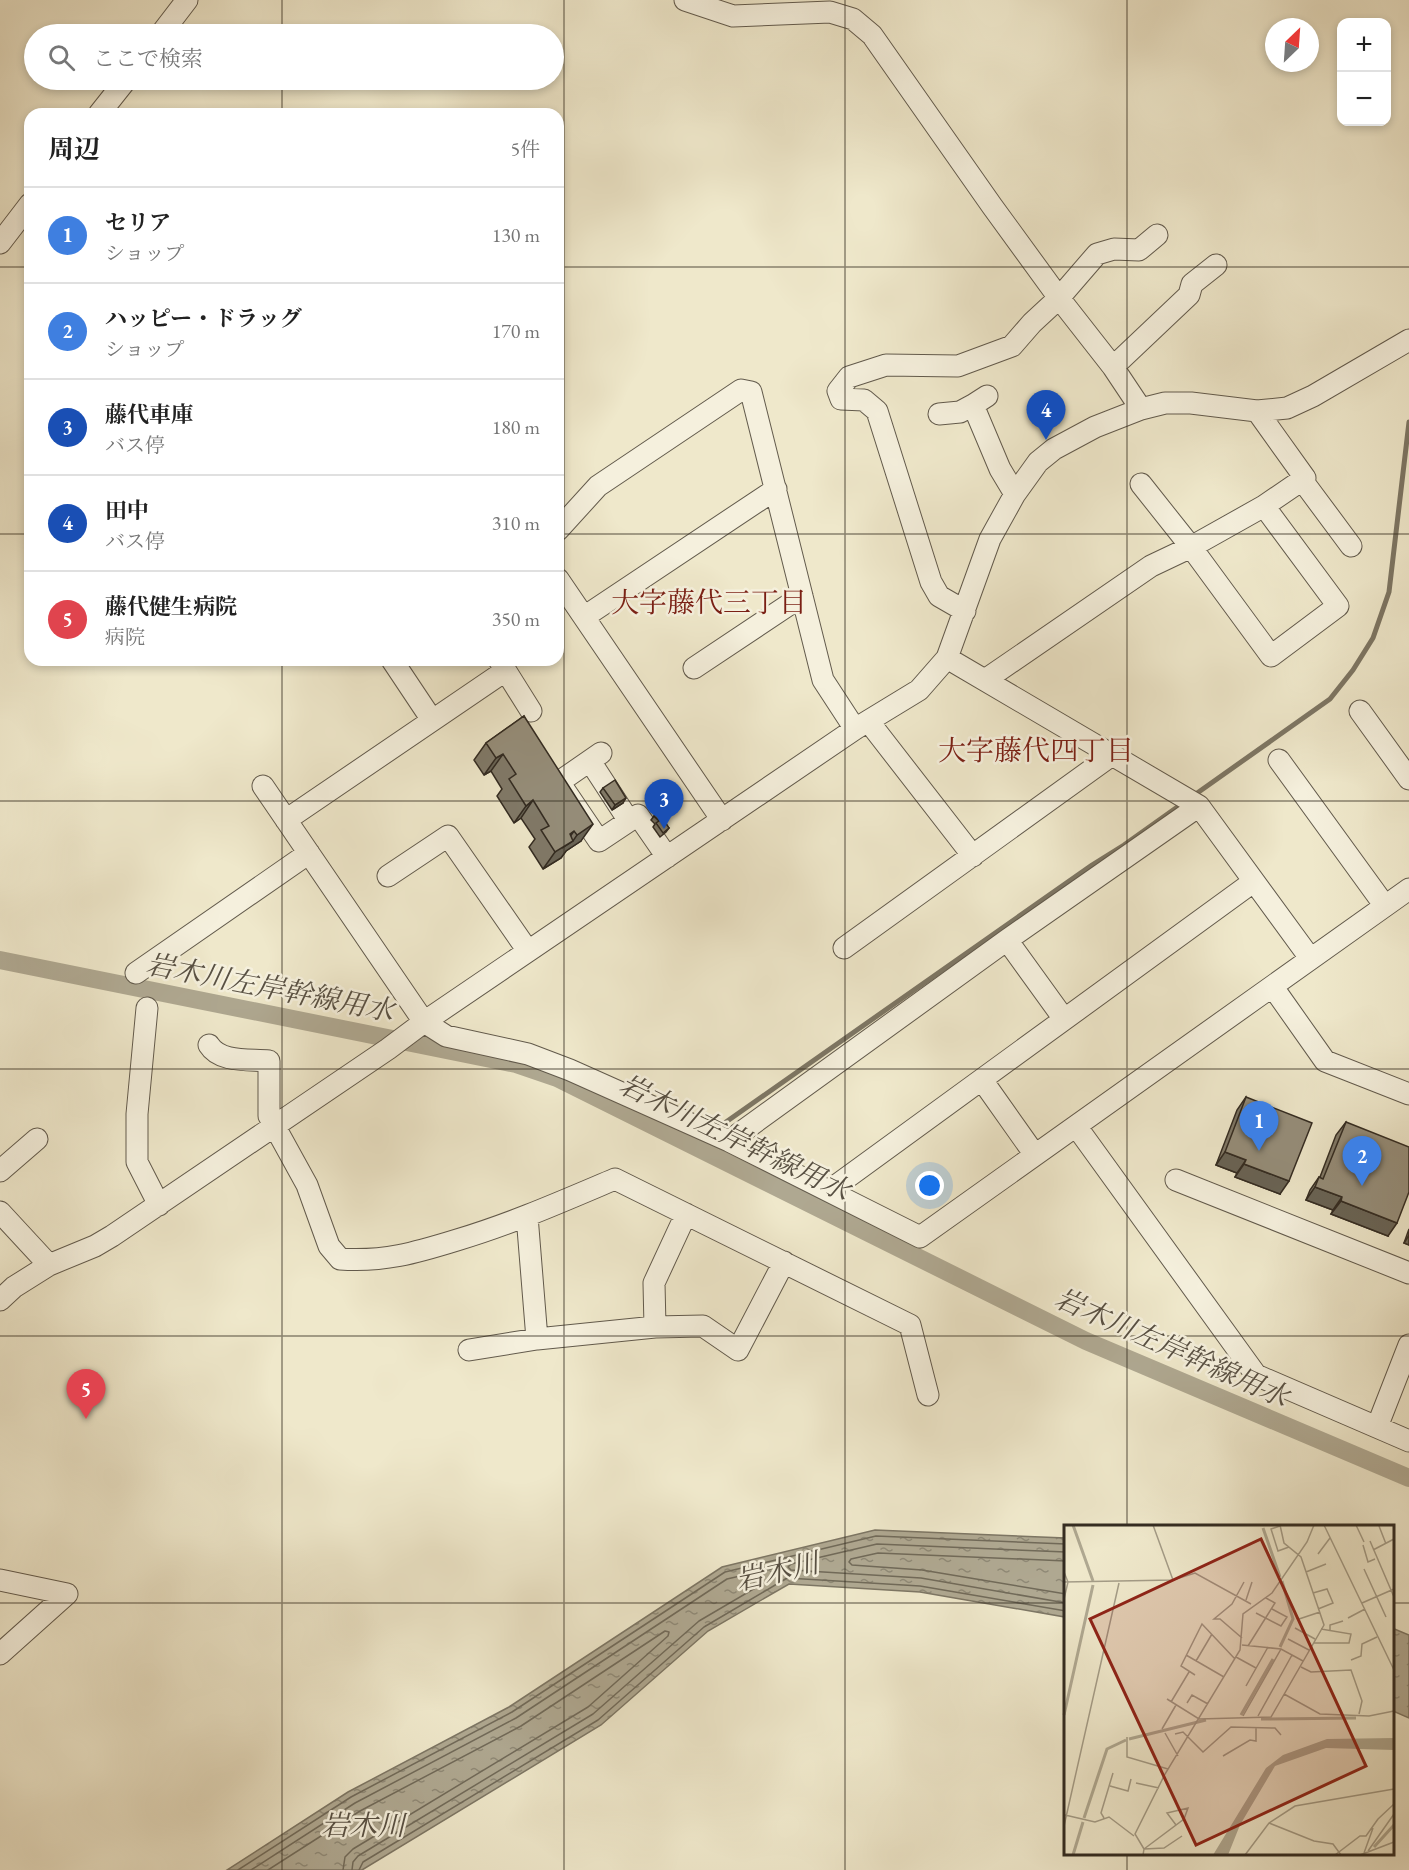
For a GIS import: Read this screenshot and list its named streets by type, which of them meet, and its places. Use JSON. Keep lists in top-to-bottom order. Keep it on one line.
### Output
{"districts":["大字藤代三丁目","大字藤代四丁目"],"water":["岩木川左岸幹線用水","岩木川"],"north":"top right","page":{"map_buttons":["+","−"],"search":"ここで検索","heading":["周辺","5件"],"list":[{"mark":"1","name":"セリア","note":"ショップ","value":"130 m"},{"mark":"2","name":"ハッピー・ドラッグ","note":"ショップ","value":"170 m"},{"mark":"3","name":"藤代車庫","note":"バス停","value":"180 m"},{"mark":"4","name":"田中","note":"バス停","value":"310 m"},{"mark":"5","name":"藤代健生病院","note":"病院","value":"350 m"}],"pins":["4","3","1","2","5"]}}
